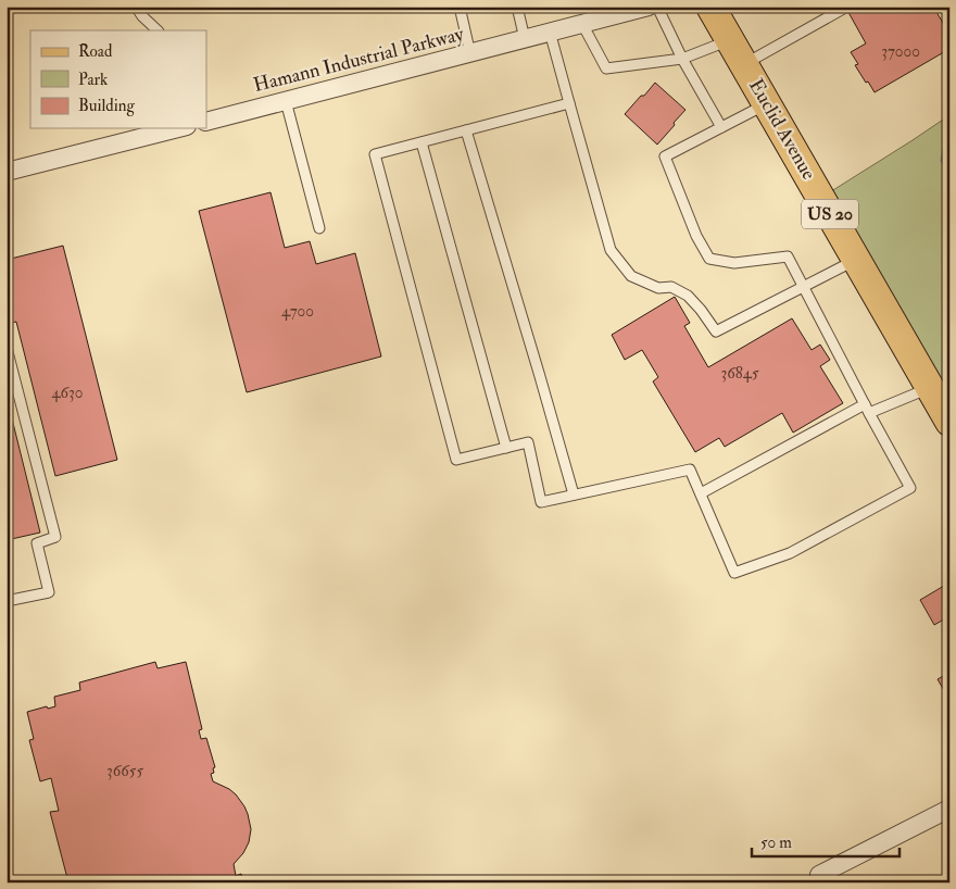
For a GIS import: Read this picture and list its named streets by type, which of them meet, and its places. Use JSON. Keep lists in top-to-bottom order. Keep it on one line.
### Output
{"streets":{"main road":["Euclid Avenue","US 20"],"street":["Hamann Industrial Parkway"]},"house_numbers":["37000","4700","36845","4630","36655"],"legend":["Road","Park","Building"],"scale_bar":"50 m"}
